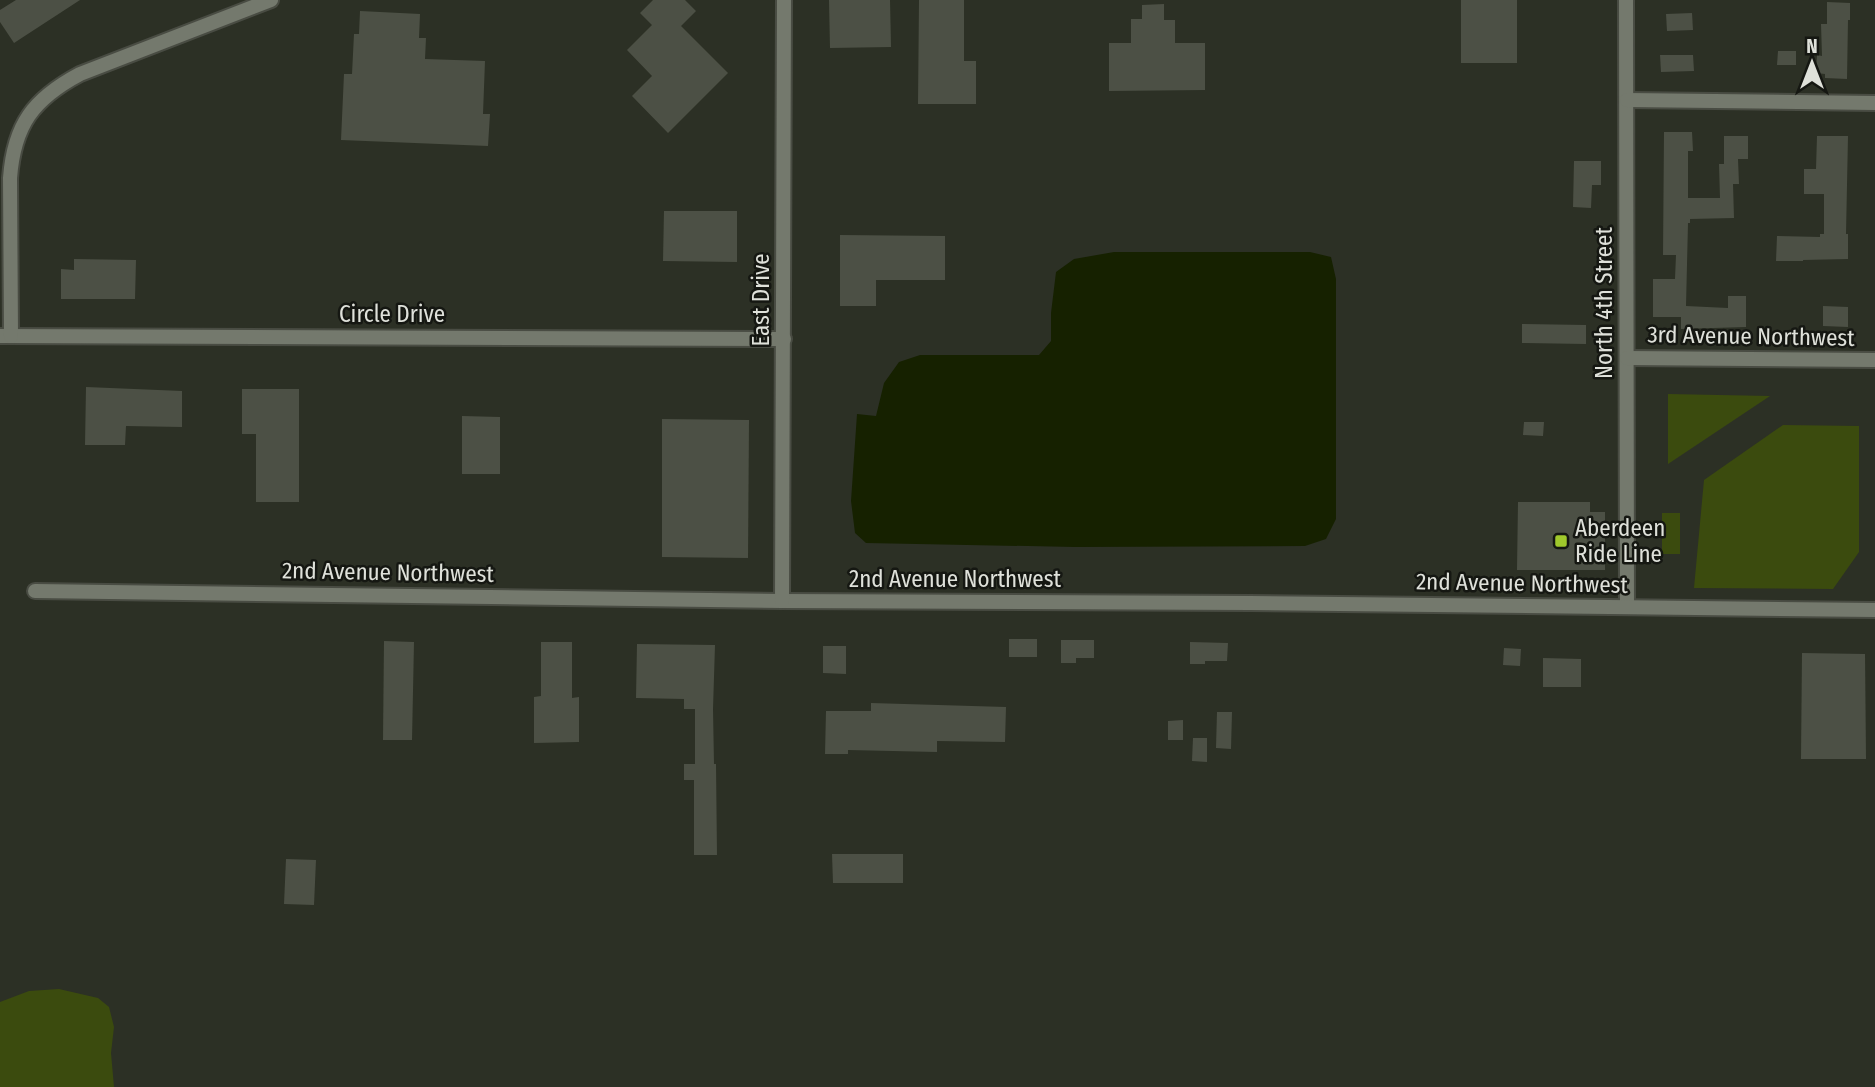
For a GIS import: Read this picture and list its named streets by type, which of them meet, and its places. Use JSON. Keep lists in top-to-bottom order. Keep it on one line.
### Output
{"streets":{"street":["East Drive","North 4th Street","Circle Drive","3rd Avenue Northwest","2nd Avenue Northwest"]},"crossings":[["East Drive","Circle Drive"],["East Drive","2nd Avenue Northwest"],["North 4th Street","3rd Avenue Northwest"],["North 4th Street","2nd Avenue Northwest"]],"places":{"transit":["Aberdeen Ride Line"]},"north":"top"}
